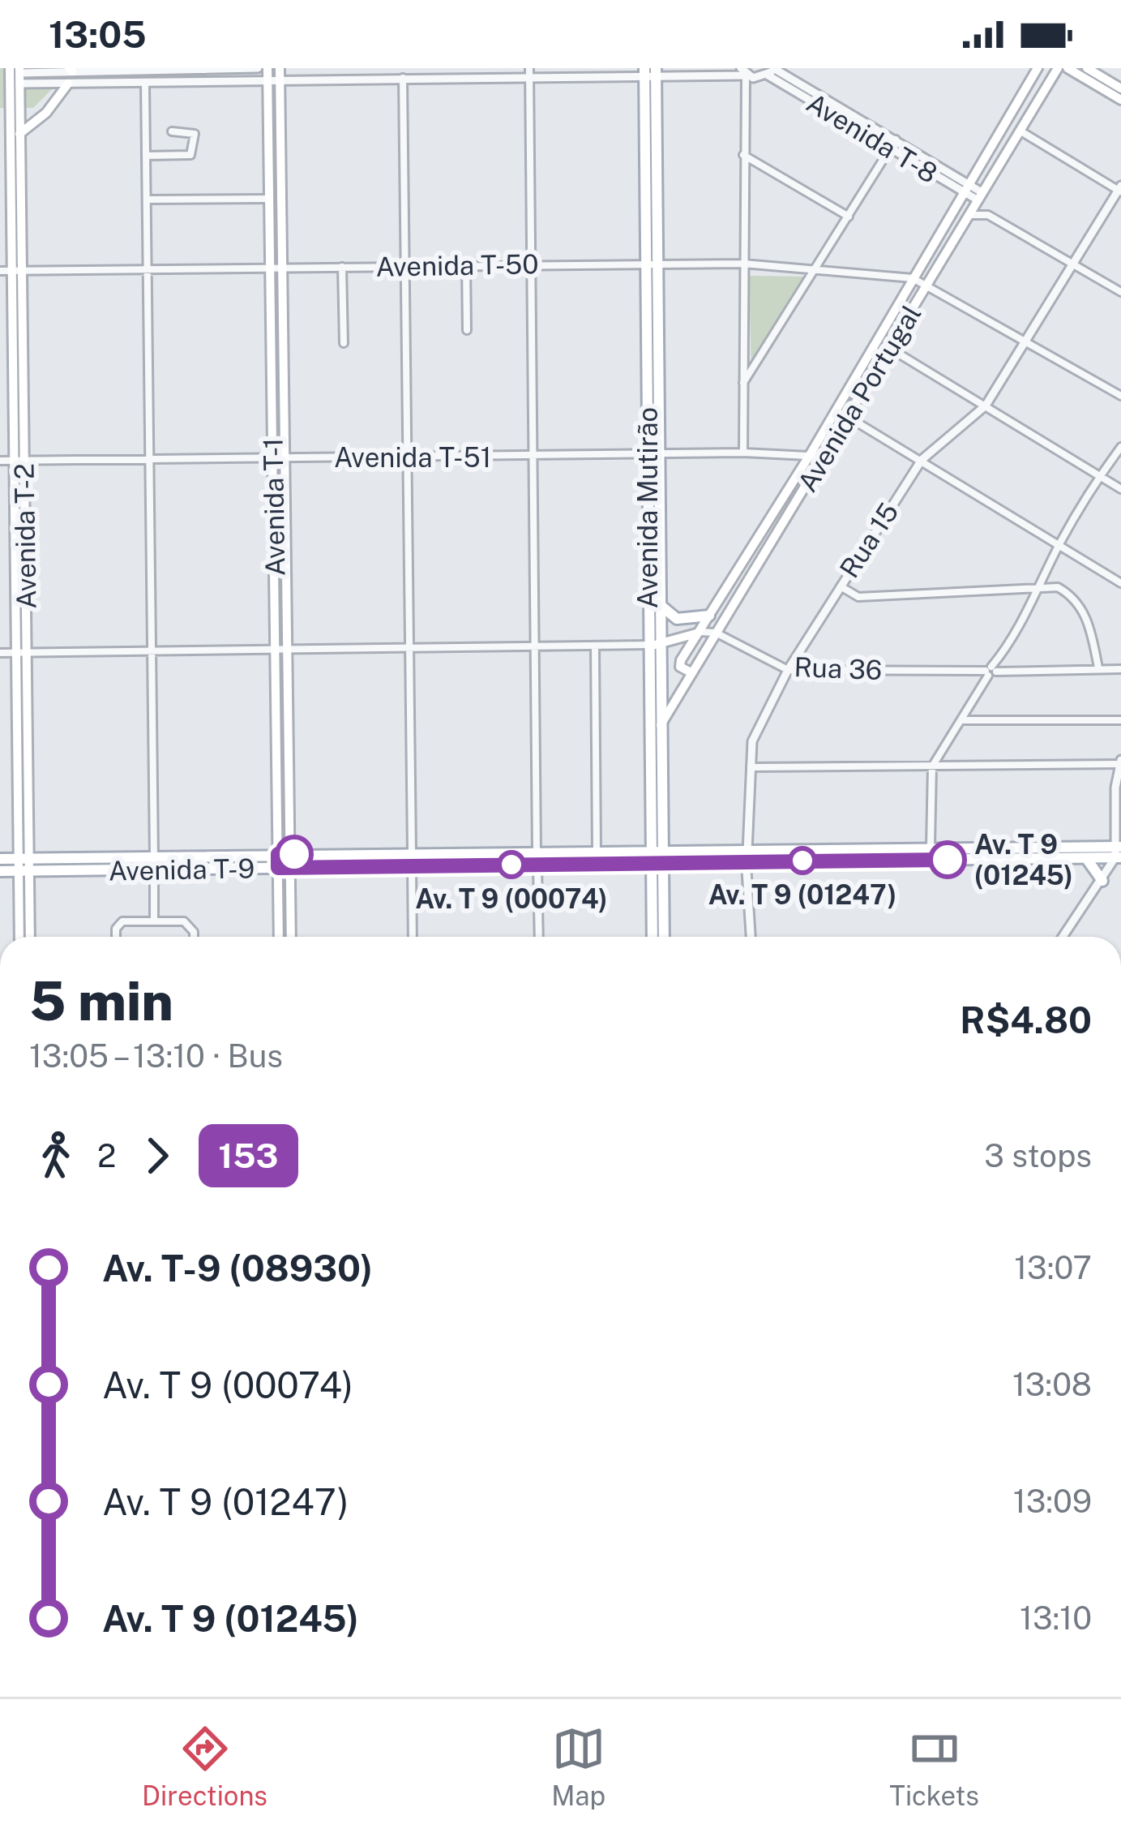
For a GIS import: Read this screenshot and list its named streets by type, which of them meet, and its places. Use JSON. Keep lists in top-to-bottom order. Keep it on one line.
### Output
{"streets":{"main road":["Avenida Portugal","Avenida T-1","Avenida Mutirão","Avenida T-2","Rua 36","Avenida T-9"],"street":["Avenida T-8","Avenida T-50","Avenida T-51","Rua 15"]},"crossings":[["Avenida T-8","Avenida Portugal"],["Avenida T-50","Avenida Portugal"],["Avenida T-50","Avenida T-1"],["Avenida T-50","Avenida Mutirão"],["Avenida T-50","Avenida T-2"],["Avenida T-50","Rua 15"],["Avenida Portugal","Avenida T-51"],["Avenida Portugal","Avenida Mutirão"],["Avenida Portugal","Rua 36"],["Avenida T-51","Avenida T-1"],["Avenida T-51","Avenida Mutirão"],["Avenida T-51","Avenida T-2"],["Avenida T-1","Avenida T-9"],["Avenida Mutirão","Rua 36"],["Avenida Mutirão","Avenida T-9"],["Avenida T-2","Avenida T-9"],["Rua 15","Rua 36"],["Rua 15","Avenida T-9"]],"places":["Av. T 9 (01245)","Av. T 9 (01247)","Av. T 9 (00074)"],"lines":["bus line 153"],"page":{"status":"13:05","heading":["5 min","13:05 – 13:10 · Bus","R$4.80"],"legs":["2","153","3 stops"],"list":[{"name":"Av. T-9 (08930)","value":"13:07"},{"name":"Av. T 9 (00074)","value":"13:08"},{"name":"Av. T 9 (01247)","value":"13:09"},{"name":"Av. T 9 (01245)","value":"13:10"}],"tabs":["Directions","Map","Tickets"]}}
